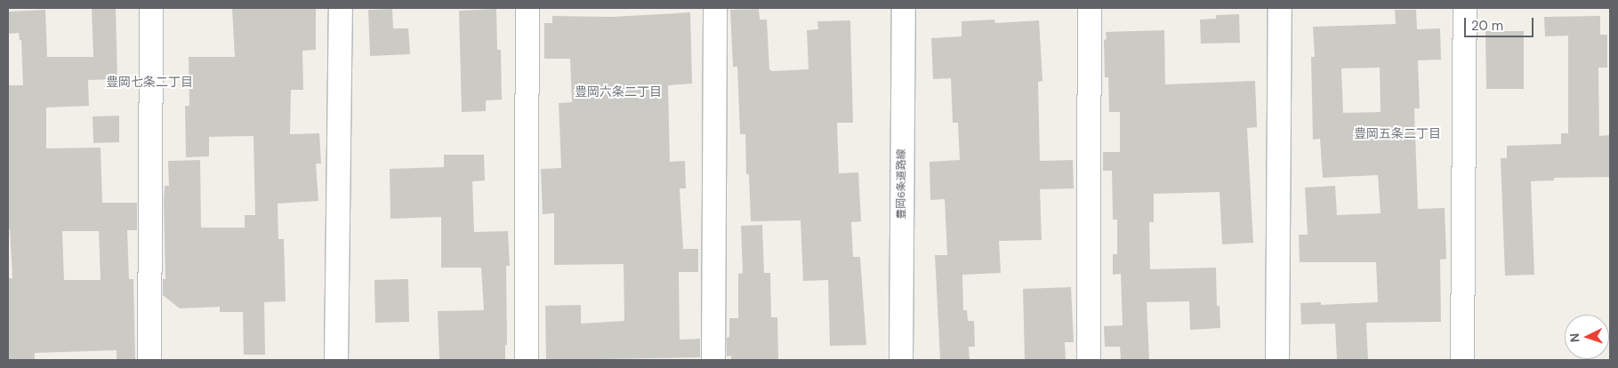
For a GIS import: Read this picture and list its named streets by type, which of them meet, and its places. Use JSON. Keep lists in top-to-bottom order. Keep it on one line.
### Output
{"streets":{"street":["豊岡6条道路線"]},"districts":["豊岡七条二丁目","豊岡六条二丁目","豊岡五条二丁目"],"scale_bar":"20 m","north":"left"}
